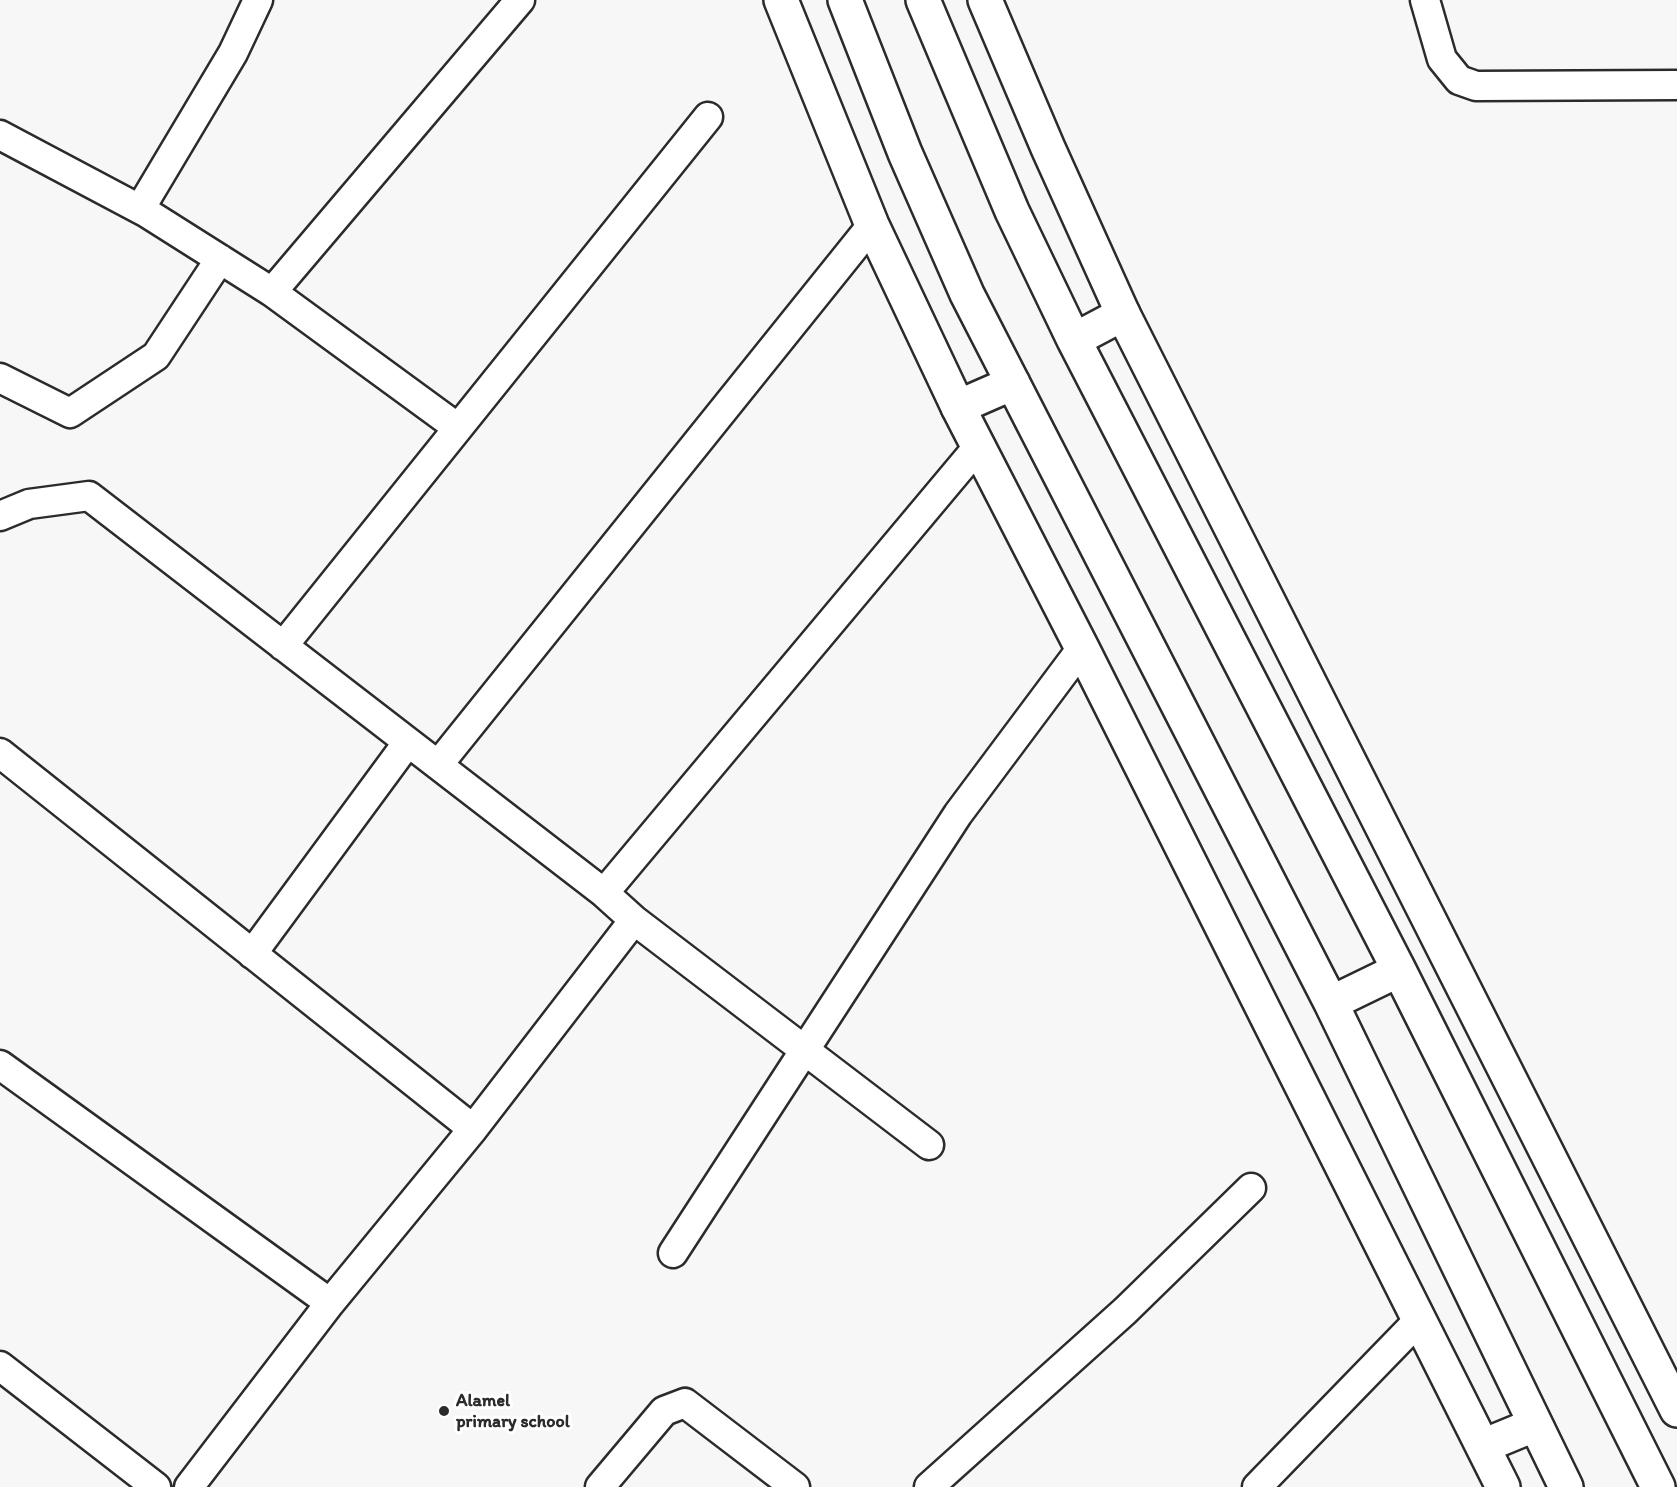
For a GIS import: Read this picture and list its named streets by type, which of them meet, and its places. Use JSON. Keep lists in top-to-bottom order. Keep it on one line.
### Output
{"places":["Alamel primary school"]}
